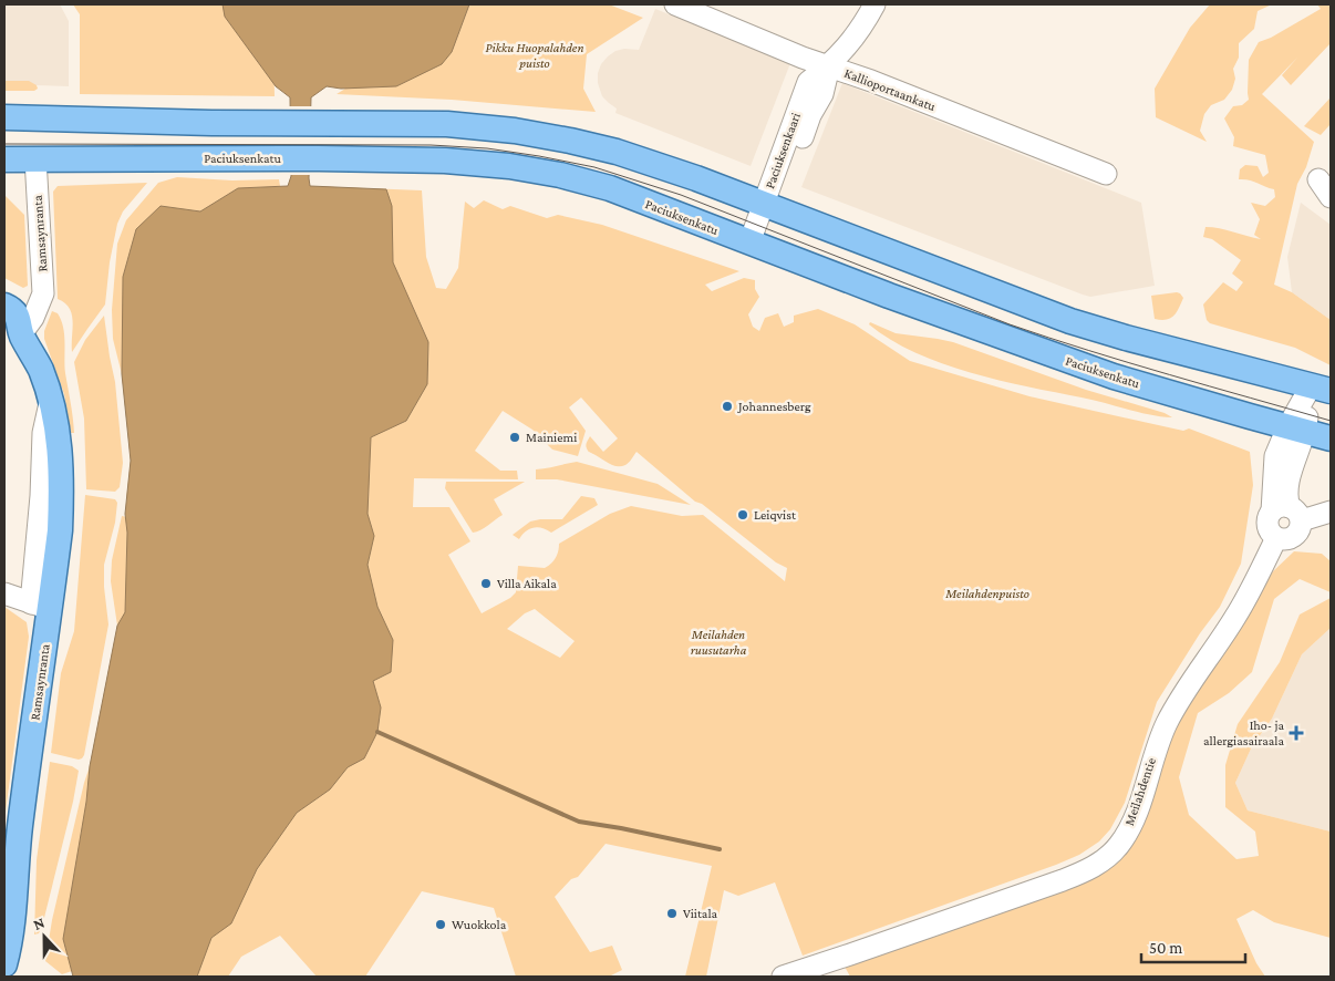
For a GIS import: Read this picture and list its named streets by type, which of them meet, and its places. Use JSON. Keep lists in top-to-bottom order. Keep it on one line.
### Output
{"streets":{"main road":["Paciuksenkatu","Ramsaynranta"],"street":["Kallioportaankatu","Paciuksenkaari","Meilahdentie"]},"crossings":[["Kallioportaankatu","Paciuksenkaari"],["Paciuksenkaari","Paciuksenkatu"],["Paciuksenkatu","Ramsaynranta"]],"parks":["Pikku Huopalahden puisto","Meilahdenpuisto","Meilahden ruusutarha"],"places":{"other":["Johannesberg","Mainiemi","Leiqvist","Villa Aikala","Viitala","Wuokkola"],"health":["Iho- ja allergiasairaala"]},"scale_bar":"50 m","north":"top"}
